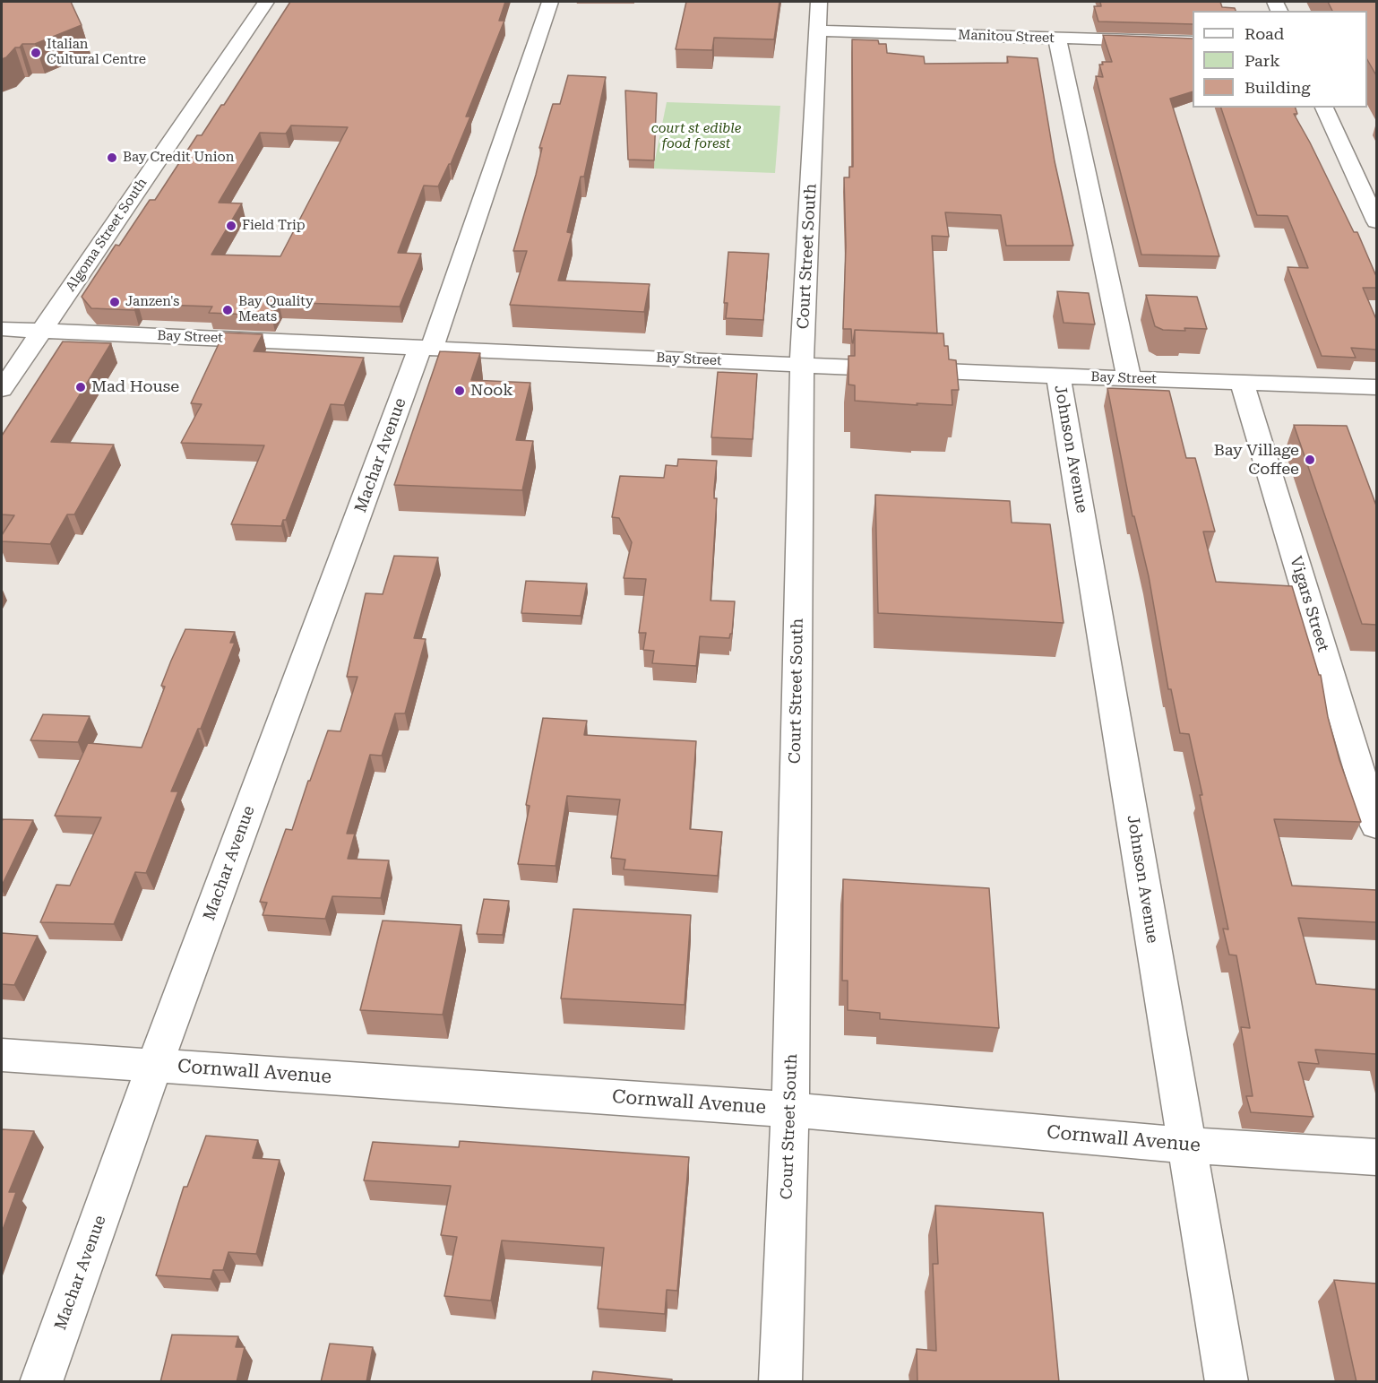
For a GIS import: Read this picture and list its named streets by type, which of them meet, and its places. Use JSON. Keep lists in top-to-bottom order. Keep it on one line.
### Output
{"streets":{"street":["Manitou Street","Algoma Street South","Court Street South","Bay Street","Johnson Avenue","Machar Avenue","Vigars Street","Cornwall Avenue"]},"crossings":[["Manitou Street","Court Street South"],["Algoma Street South","Bay Street"],["Court Street South","Bay Street"],["Court Street South","Cornwall Avenue"],["Bay Street","Johnson Avenue"],["Bay Street","Machar Avenue"],["Bay Street","Vigars Street"],["Johnson Avenue","Cornwall Avenue"],["Machar Avenue","Cornwall Avenue"]],"parks":["court st edible food forest"],"places":["Italian Cultural Centre","Bay Credit Union","Field Trip","Janzen's","Bay Quality Meats","Mad House","Nook","Bay Village Coffee"],"legend":["Road","Park","Building"]}
